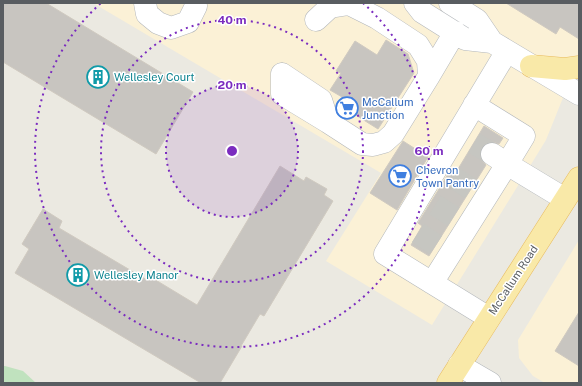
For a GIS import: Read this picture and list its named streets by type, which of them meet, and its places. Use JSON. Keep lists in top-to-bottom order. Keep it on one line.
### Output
{"streets":{"main road":["McCallum Road"]},"places":{"building":["Wellesley Court","Wellesley Manor"],"supermarket":["McCallum Junction","Chevron Town Pantry"]},"rings":["40 m","20 m","60 m"]}
